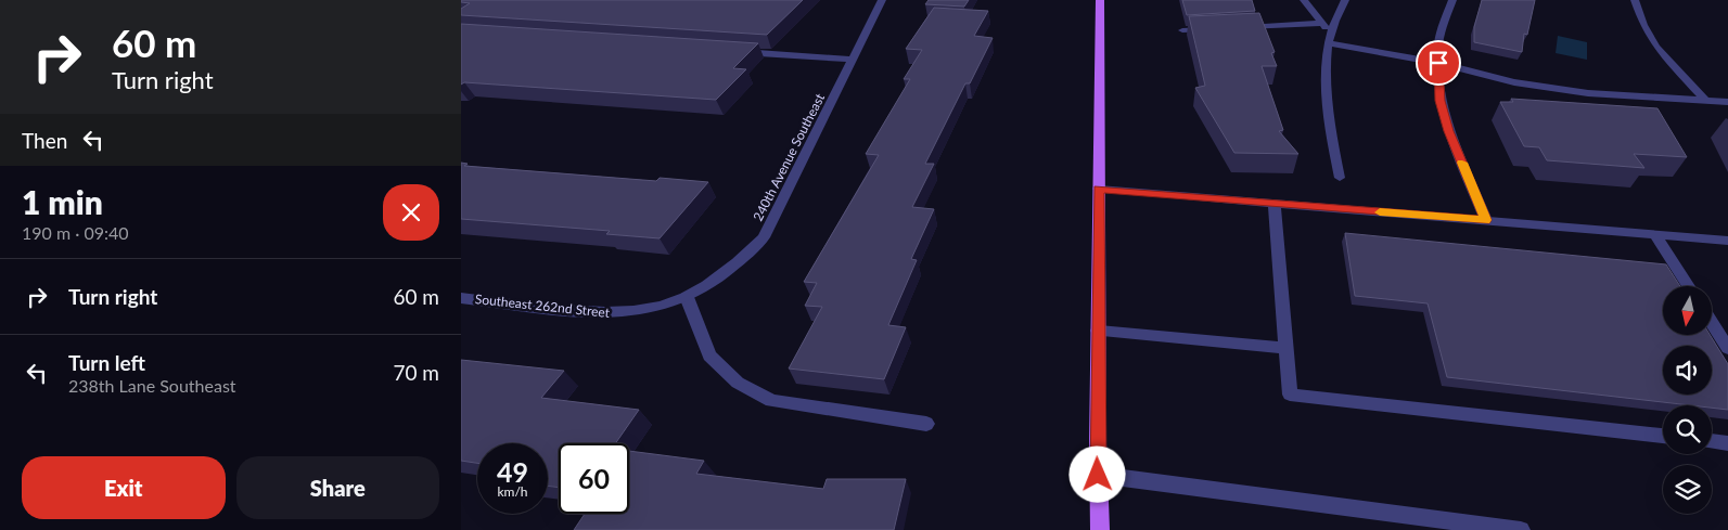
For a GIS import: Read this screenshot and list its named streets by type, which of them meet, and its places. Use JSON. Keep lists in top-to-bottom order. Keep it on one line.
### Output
{"streets":{"street":["240th Avenue Southeast","Southeast 262nd Street"]},"crossings":[["240th Avenue Southeast","Southeast 262nd Street"]],"north":"bottom","page":{"turn":["60 m","Turn right"],"then":"Then","heading":["1 min","190 m · 09:40"],"list":[{"name":"Turn right","value":"60 m"},{"name":"Turn left","note":"238th Lane Southeast","value":"70 m"}],"speed":"49 km/h","limit":"60","buttons":["Exit","Share"]}}
